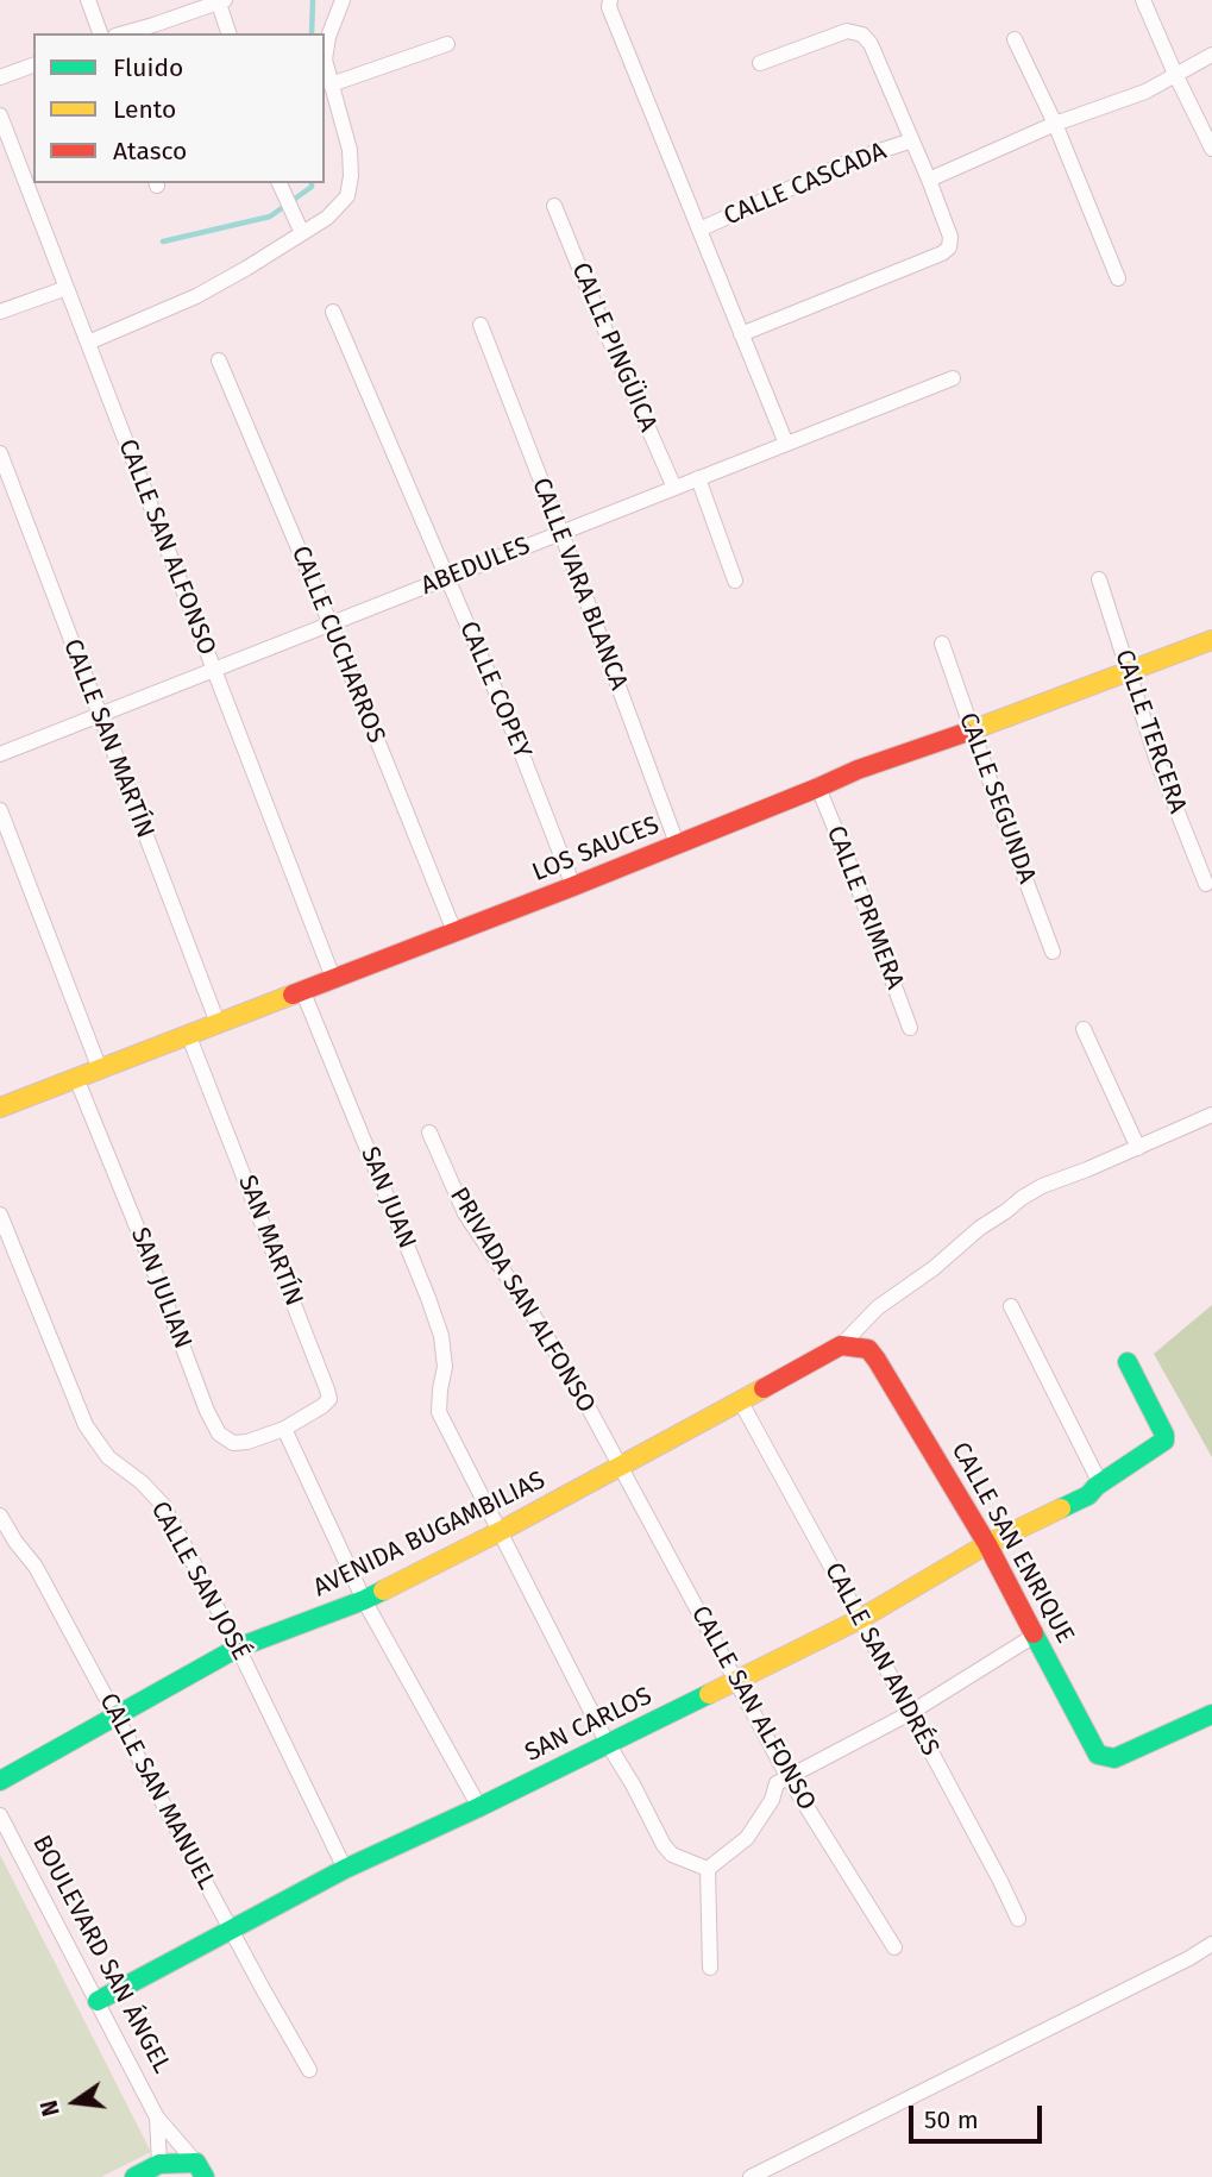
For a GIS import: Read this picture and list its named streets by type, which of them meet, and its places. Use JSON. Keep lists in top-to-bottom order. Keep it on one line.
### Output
{"streets":{"street":["CALLE CASCADA","CALLE PINGÜICA","CALLE SAN ALFONSO","ABEDULES","CALLE VARA BLANCA","CALLE CUCHARROS","CALLE COPEY","CALLE TERCERA","CALLE SAN MARTÍN","CALLE SEGUNDA","LOS SAUCES","CALLE PRIMERA","SAN JUAN","SAN MARTÍN","SAN JULIAN","PRIVADA SAN ALFONSO","AVENIDA BUGAMBILIAS","CALLE SAN ENRIQUE","CALLE SAN JOSÉ","CALLE SAN ANDRÉS","SAN CARLOS","CALLE SAN MANUEL","BOULEVARD SAN ÁNGEL"]},"crossings":[["CALLE PINGÜICA","ABEDULES"],["CALLE SAN ALFONSO","ABEDULES"],["CALLE SAN ALFONSO","LOS SAUCES"],["CALLE SAN ALFONSO","PRIVADA SAN ALFONSO"],["CALLE SAN ALFONSO","AVENIDA BUGAMBILIAS"],["CALLE SAN ALFONSO","SAN CARLOS"],["ABEDULES","CALLE VARA BLANCA"],["ABEDULES","CALLE CUCHARROS"],["ABEDULES","CALLE COPEY"],["ABEDULES","CALLE SAN MARTÍN"],["CALLE VARA BLANCA","LOS SAUCES"],["CALLE CUCHARROS","LOS SAUCES"],["CALLE COPEY","LOS SAUCES"],["CALLE TERCERA","LOS SAUCES"],["CALLE SAN MARTÍN","LOS SAUCES"],["CALLE SEGUNDA","LOS SAUCES"],["LOS SAUCES","CALLE PRIMERA"],["LOS SAUCES","SAN JUAN"],["LOS SAUCES","SAN MARTÍN"],["LOS SAUCES","SAN JULIAN"],["SAN JUAN","AVENIDA BUGAMBILIAS"],["SAN MARTÍN","SAN JULIAN"],["PRIVADA SAN ALFONSO","AVENIDA BUGAMBILIAS"],["AVENIDA BUGAMBILIAS","CALLE SAN ENRIQUE"],["AVENIDA BUGAMBILIAS","CALLE SAN JOSÉ"],["AVENIDA BUGAMBILIAS","CALLE SAN ANDRÉS"],["AVENIDA BUGAMBILIAS","CALLE SAN MANUEL"],["CALLE SAN ENRIQUE","SAN CARLOS"],["CALLE SAN JOSÉ","SAN CARLOS"],["CALLE SAN ANDRÉS","SAN CARLOS"],["SAN CARLOS","CALLE SAN MANUEL"],["SAN CARLOS","BOULEVARD SAN ÁNGEL"]],"legend":["Fluido","Lento","Atasco"],"scale_bar":"50 m","north":"left"}
